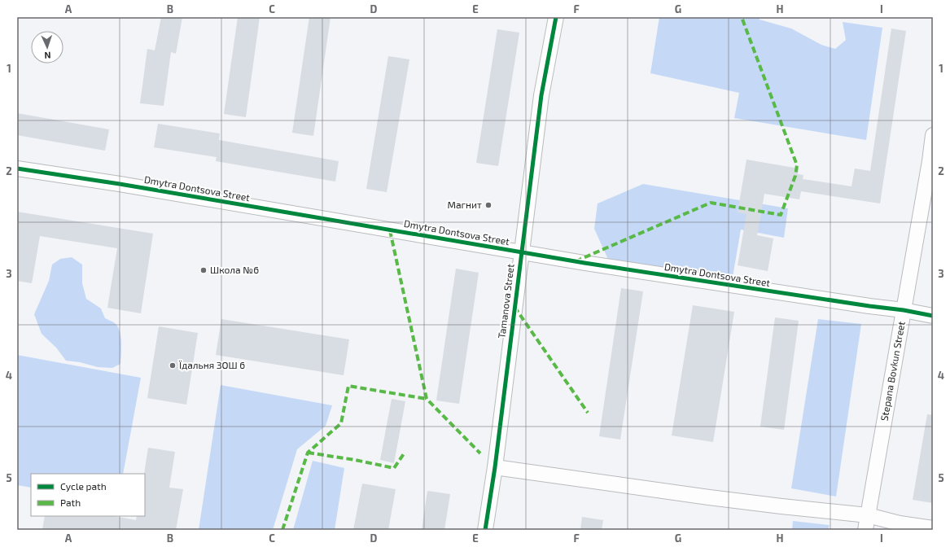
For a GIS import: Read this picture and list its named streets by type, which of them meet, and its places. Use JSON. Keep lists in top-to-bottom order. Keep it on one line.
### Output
{"streets":{"street":["Dmytra Dontsova Street","Tamanova Street","Stepana Bovkun Street"]},"crossings":[["Dmytra Dontsova Street","Tamanova Street"],["Dmytra Dontsova Street","Stepana Bovkun Street"]],"places":["Магнит","Школа №6","Їдальня ЗОШ 6"],"legend":["Cycle path","Path"],"north":"bottom","grid":{"columns":["A","B","C","D","E","F","G","H","I"],"rows":["1","2","3","4","5"]}}
